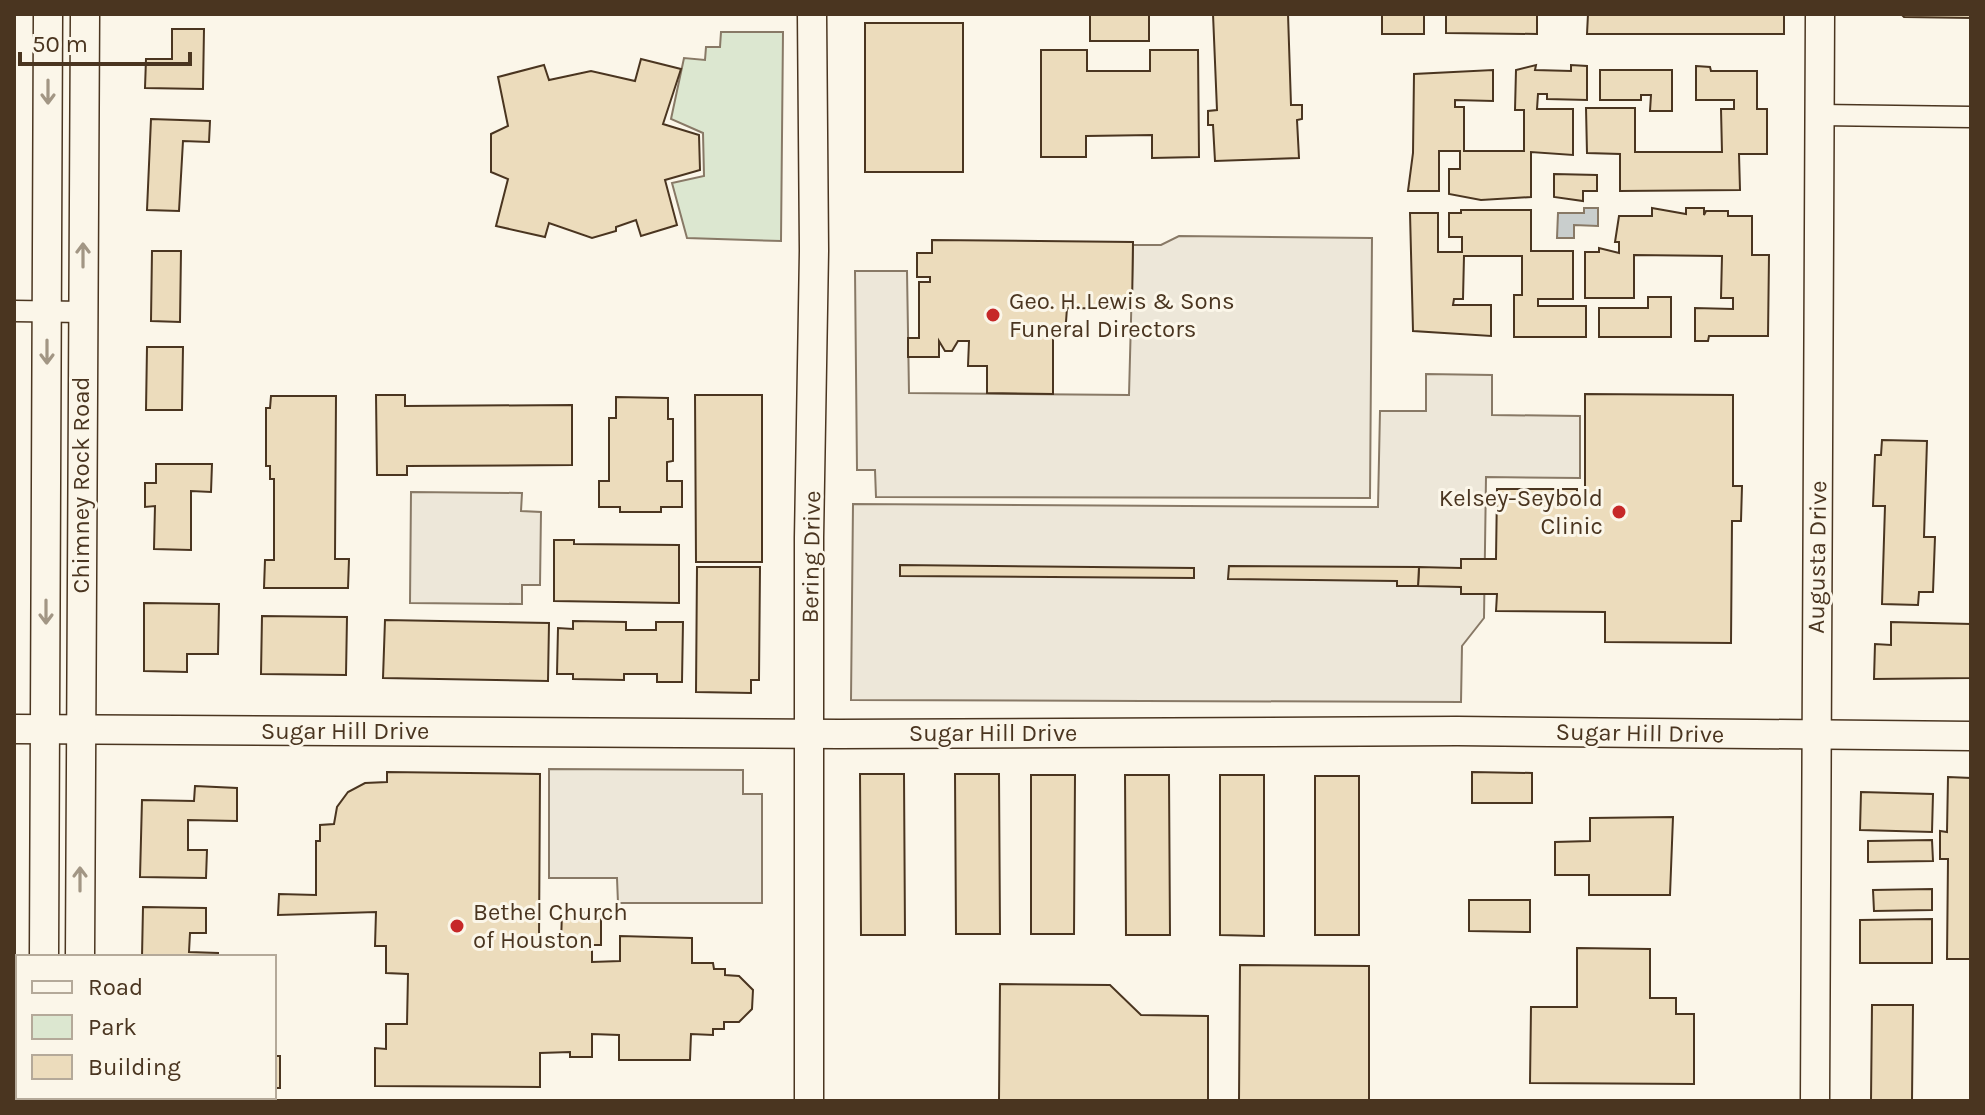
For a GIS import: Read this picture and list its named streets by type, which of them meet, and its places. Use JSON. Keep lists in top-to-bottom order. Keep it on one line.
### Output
{"streets":{"street":["Chimney Rock Road","Bering Drive","Augusta Drive","Sugar Hill Drive"]},"crossings":[["Chimney Rock Road","Sugar Hill Drive"],["Bering Drive","Sugar Hill Drive"],["Augusta Drive","Sugar Hill Drive"]],"places":["Geo. H. Lewis & Sons Funeral Directors","Kelsey-Seybold Clinic","Bethel Church of Houston"],"legend":["Road","Park","Building"],"scale_bar":"50 m"}
